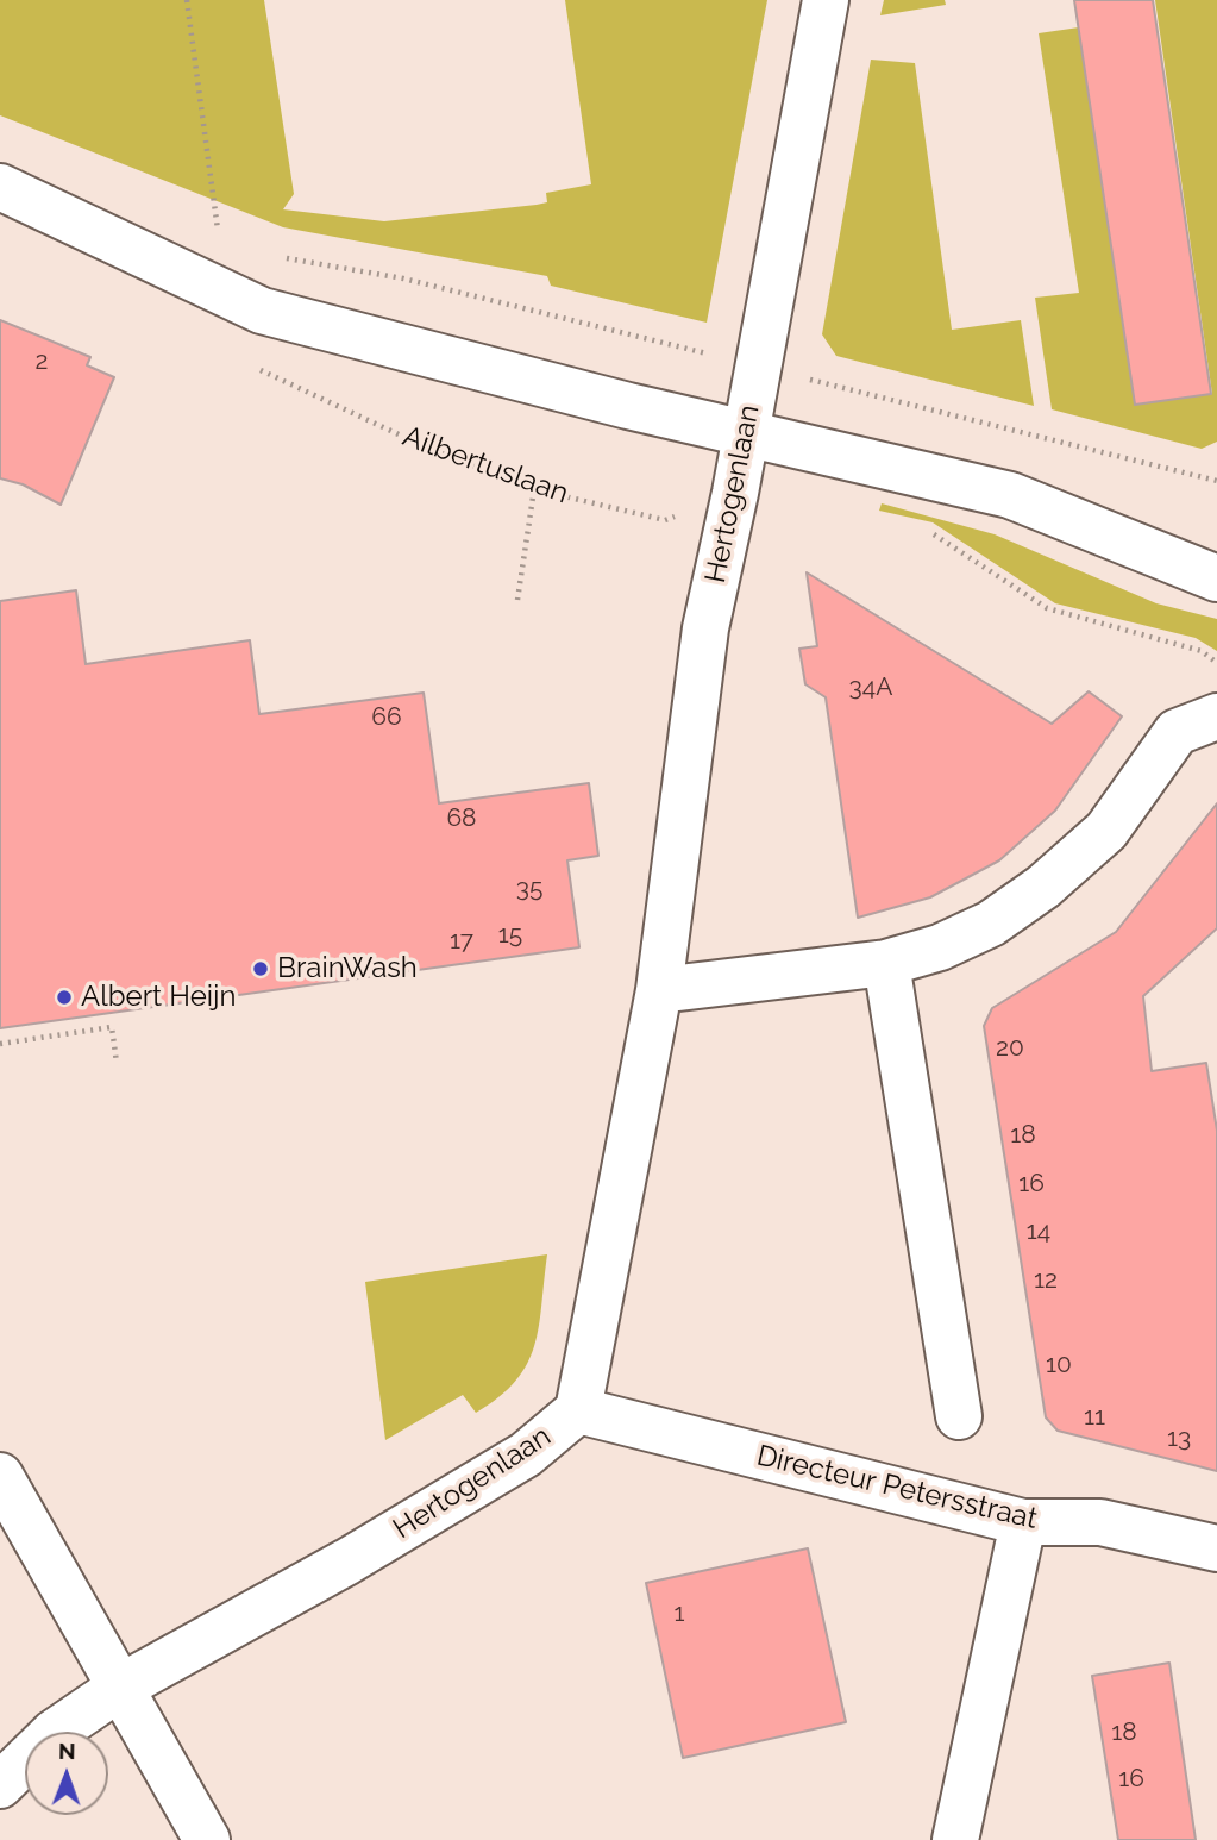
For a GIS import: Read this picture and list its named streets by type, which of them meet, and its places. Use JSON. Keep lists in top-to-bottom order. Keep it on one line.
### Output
{"streets":{"street":["Hertogenlaan","Directeur Petersstraat"],"path":["Ailbertuslaan"]},"crossings":[["Ailbertuslaan","Hertogenlaan"],["Hertogenlaan","Directeur Petersstraat"]],"places":["BrainWash","Albert Heijn"],"house_numbers":["2","34A","66","68","35","15","17","20","18","16","14","12","10","11","13","1","18","16"],"north":"top"}
